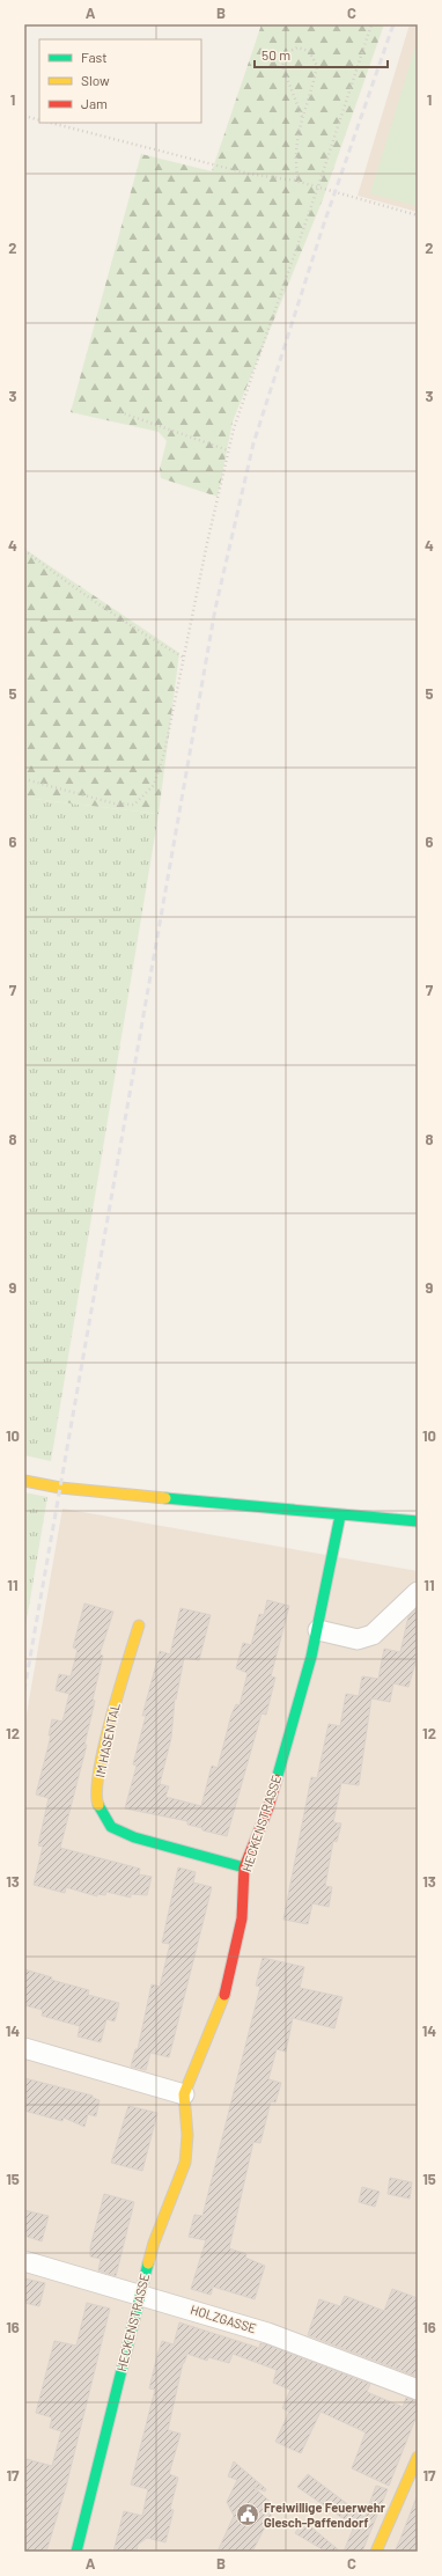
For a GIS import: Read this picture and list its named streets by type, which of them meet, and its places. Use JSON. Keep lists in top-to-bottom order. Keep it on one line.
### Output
{"streets":{"street":["IM HASENTAL","HECKENSTRASSE","HOLZGASSE"]},"crossings":[["IM HASENTAL","HECKENSTRASSE"],["HECKENSTRASSE","HOLZGASSE"]],"places":{"public building":["Freiwillige Feuerwehr Glesch-Paffendorf"]},"legend":["Fast","Slow","Jam"],"scale_bar":"50 m","grid":{"columns":["A","B","C"],"rows":["1","2","3","4","5","6","7","8","9","10","11","12","13","14","15","16","17"]}}
